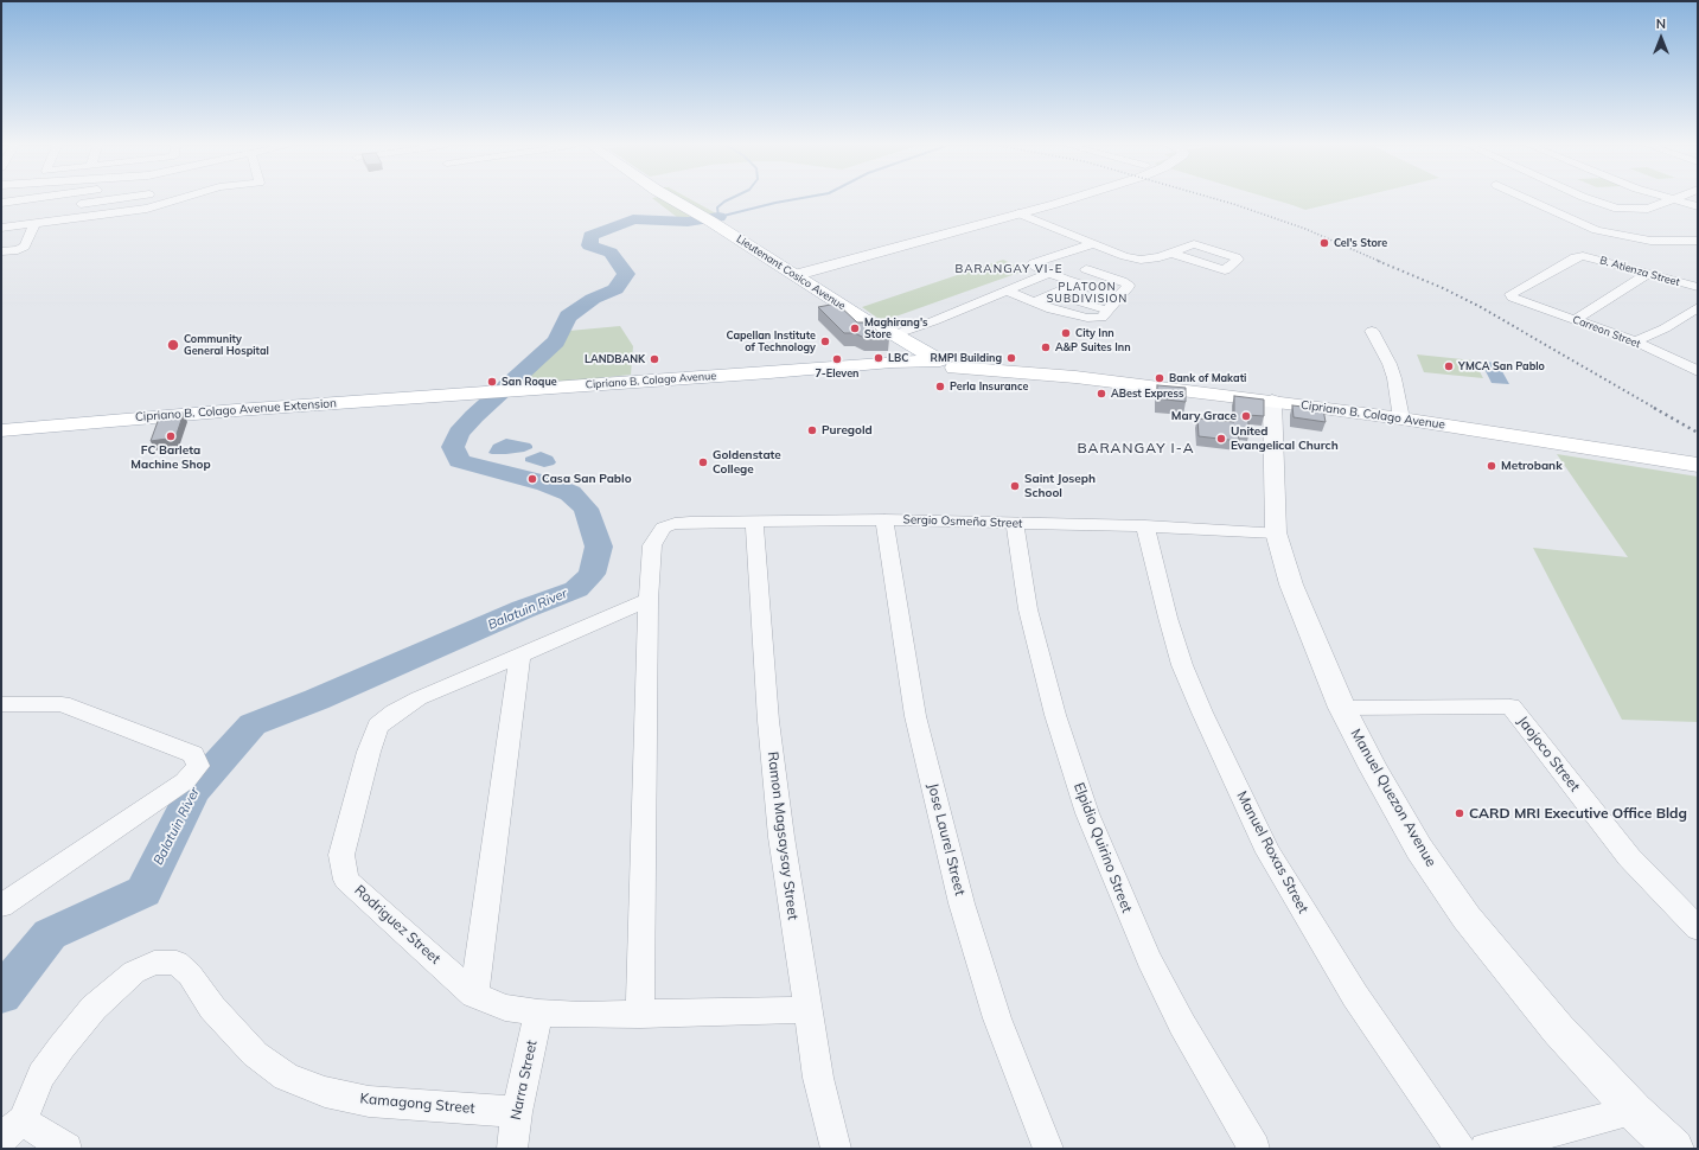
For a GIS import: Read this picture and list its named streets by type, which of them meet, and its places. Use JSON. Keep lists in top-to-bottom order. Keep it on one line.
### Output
{"streets":{"main road":["Lieutenant Cosico Avenue","Cipriano B. Colago Avenue","Cipriano B. Colago Avenue Extension"],"street":["B. Atienza Street","Carreon Street","Sergio Osmeña Street","Jaojoco Street","Manuel Quezon Avenue","Ramon Magsaysay Street","Jose Laurel Street","Elpidio Quirino Street","Manuel Roxas Street","Rodriguez Street","Narra Street","Kamagong Street"]},"crossings":[["B. Atienza Street","Carreon Street"],["Lieutenant Cosico Avenue","Cipriano B. Colago Avenue"],["Cipriano B. Colago Avenue","Cipriano B. Colago Avenue Extension"],["Cipriano B. Colago Avenue","Manuel Quezon Avenue"],["Sergio Osmeña Street","Manuel Quezon Avenue"],["Sergio Osmeña Street","Ramon Magsaysay Street"],["Sergio Osmeña Street","Jose Laurel Street"],["Sergio Osmeña Street","Elpidio Quirino Street"],["Sergio Osmeña Street","Manuel Roxas Street"],["Sergio Osmeña Street","Rodriguez Street"],["Jaojoco Street","Manuel Quezon Avenue"],["Ramon Magsaysay Street","Rodriguez Street"],["Rodriguez Street","Narra Street"],["Narra Street","Kamagong Street"]],"districts":["BARANGAY VI-E","PLATOON SUBDIVISION","BARANGAY I-A"],"water":["Balatuin River"],"places":["Cel's Store","Maghirang's Store","City Inn","Capellan Institute of Technology","Community General Hospital","A&P Suites Inn","LBC","RMPI Building","LANDBANK","7-Eleven","YMCA San Pablo","Bank of Makati","San Roque","Perla Insurance","ABest Express","Mary Grace","Puregold","FC Barleta Machine Shop","United Evangelical Church","Goldenstate College","Metrobank","Casa San Pablo","Saint Joseph School","CARD MRI Executive Office Bldg"],"north":"top"}
